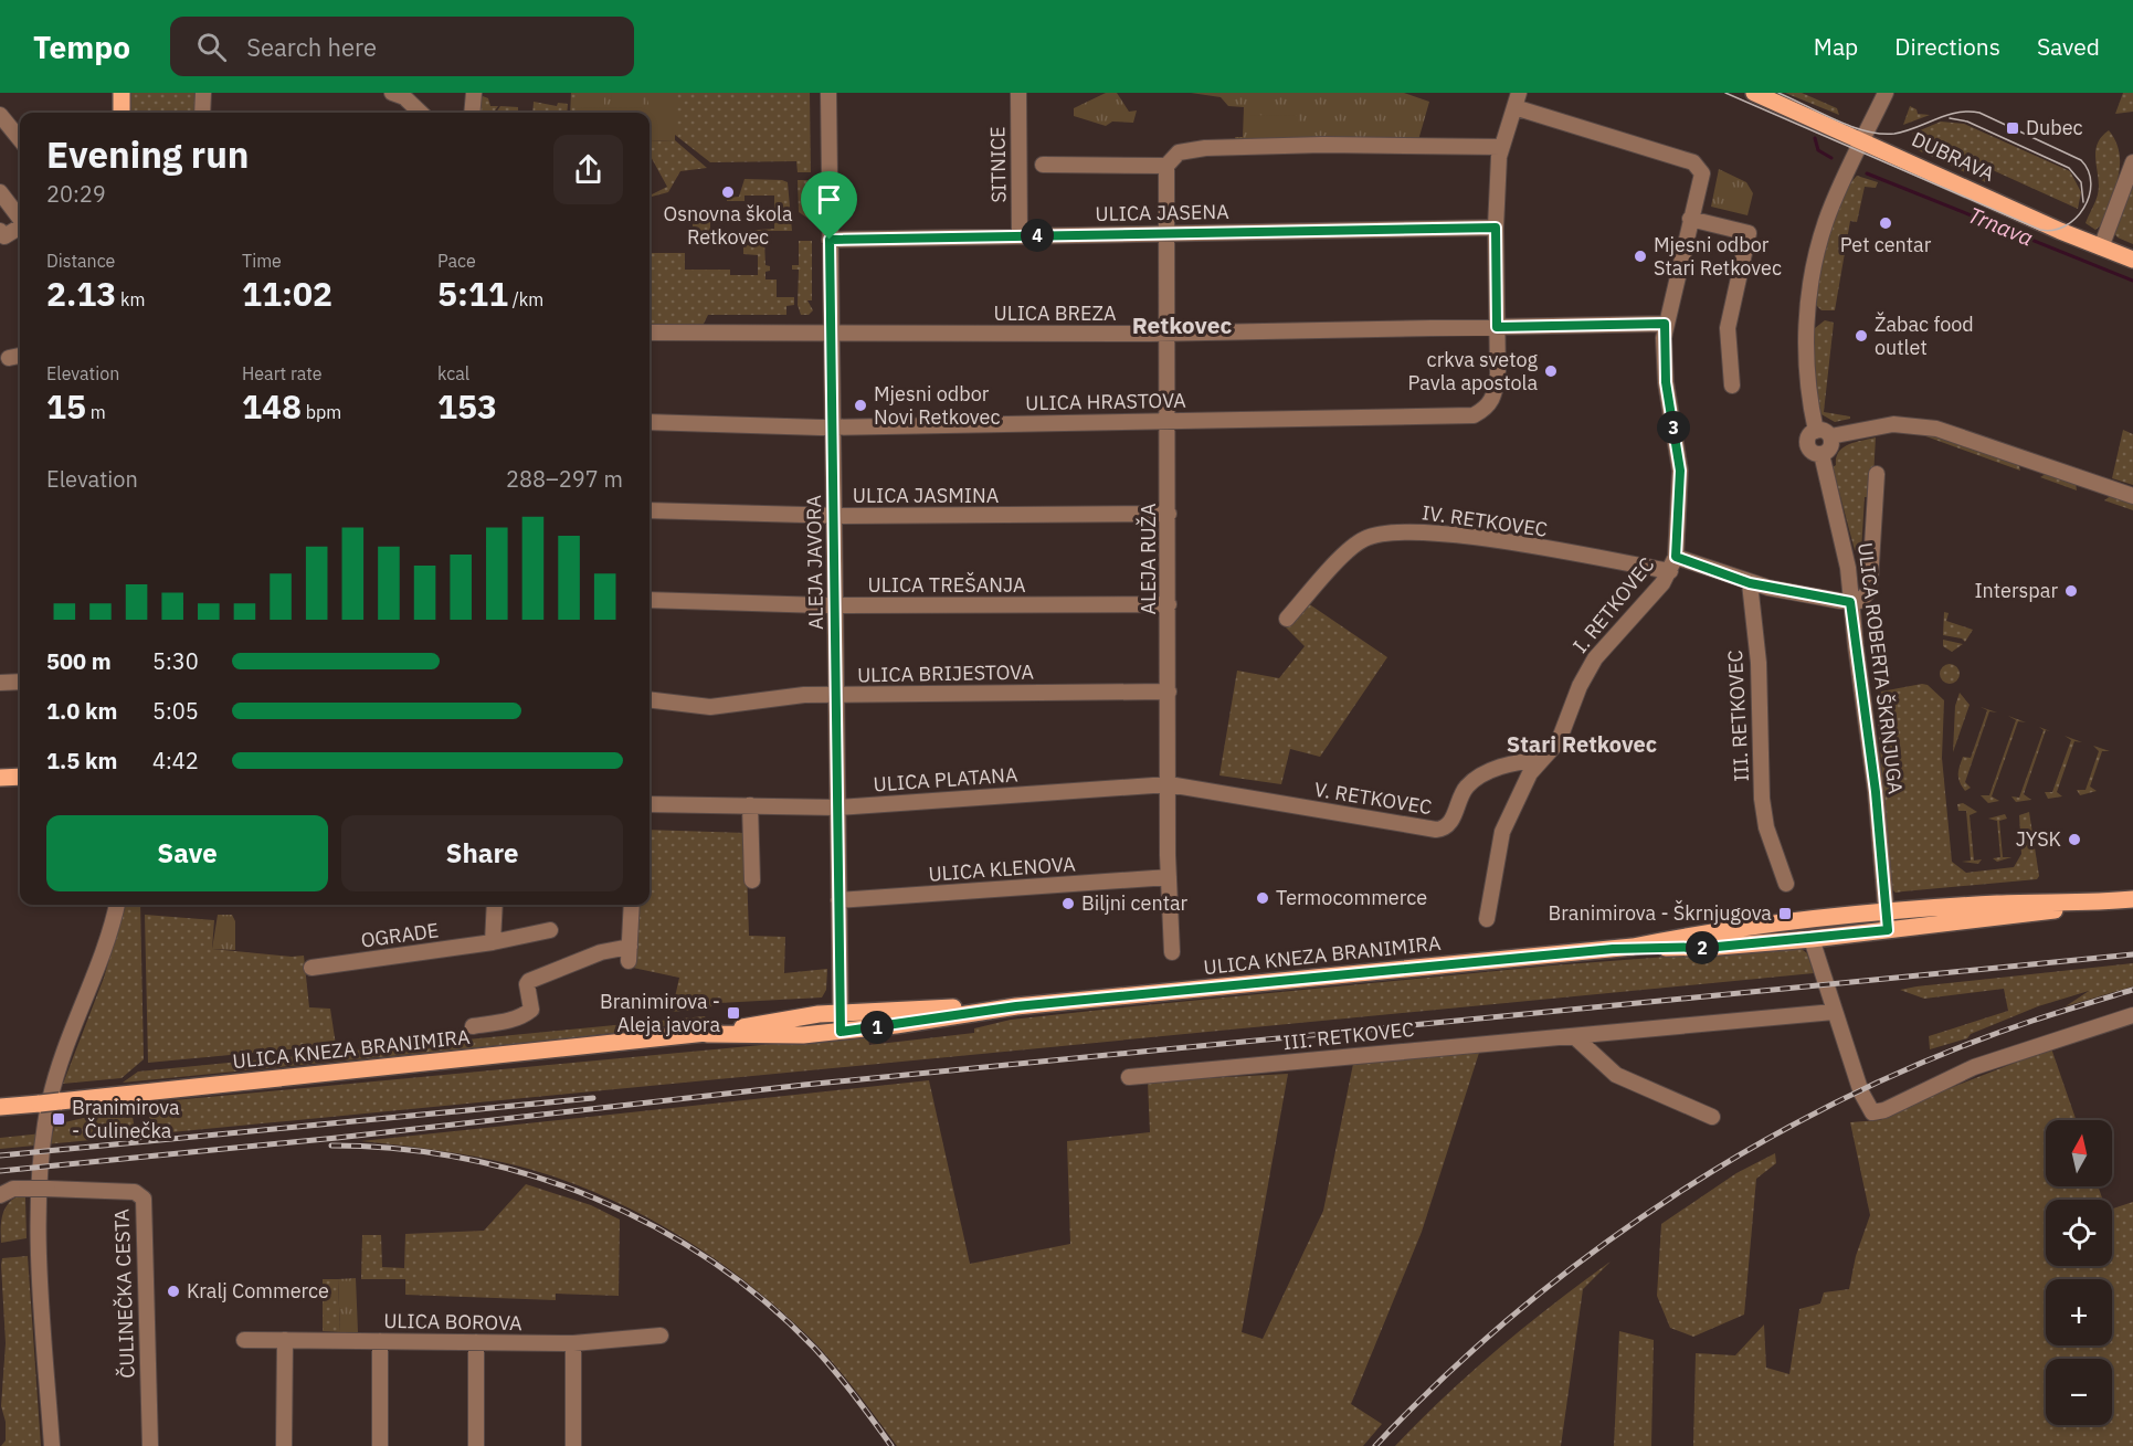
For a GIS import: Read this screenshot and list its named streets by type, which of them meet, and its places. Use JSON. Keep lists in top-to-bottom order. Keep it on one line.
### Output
{"streets":{"main road":["DUBRAVA","ULICA KNEZA BRANIMIRA"],"street":["SITNICE","ULICA JASENA","ULICA BREZA","ULICA HRASTOVA","ULICA JASMINA","IV. RETKOVEC","ALEJA RUŽA","ALEJA JAVORA","ULICA TREŠANJA","I. RETKOVEC","ULICA ROBERTA ŠKRNJUGA","ULICA BRIJESTOVA","III. RETKOVEC","ULICA PLATANA","V. RETKOVEC","ULICA KLENOVA","OGRADE","ČULINEČKA CESTA","ULICA BOROVA"]},"crossings":[["SITNICE","ULICA JASENA"],["ULICA JASENA","ALEJA RUŽA"],["ULICA JASENA","ALEJA JAVORA"],["ULICA BREZA","ULICA HRASTOVA"],["ULICA BREZA","ALEJA RUŽA"],["ULICA BREZA","ALEJA JAVORA"],["ULICA BREZA","I. RETKOVEC"],["ULICA HRASTOVA","ALEJA RUŽA"],["ULICA HRASTOVA","ALEJA JAVORA"],["ULICA JASMINA","ALEJA RUŽA"],["ULICA JASMINA","ALEJA JAVORA"],["IV. RETKOVEC","I. RETKOVEC"],["IV. RETKOVEC","ULICA ROBERTA ŠKRNJUGA"],["IV. RETKOVEC","III. RETKOVEC"],["ALEJA RUŽA","ULICA TREŠANJA"],["ALEJA RUŽA","ULICA BRIJESTOVA"],["ALEJA RUŽA","ULICA PLATANA"],["ALEJA RUŽA","V. RETKOVEC"],["ALEJA RUŽA","ULICA KLENOVA"],["ALEJA JAVORA","ULICA TREŠANJA"],["ALEJA JAVORA","ULICA BRIJESTOVA"],["ALEJA JAVORA","ULICA PLATANA"],["ALEJA JAVORA","ULICA KLENOVA"],["ALEJA JAVORA","ULICA KNEZA BRANIMIRA"],["I. RETKOVEC","V. RETKOVEC"],["ULICA ROBERTA ŠKRNJUGA","ULICA KNEZA BRANIMIRA"],["ULICA PLATANA","V. RETKOVEC"]],"districts":["Retkovec","Stari Retkovec"],"water":["Trnava"],"places":{"transit":["Dubec","Branimirova - Škrnjugova","Branimirova - Aleja javora","Branimirova - Čulinečka"],"other":["Osnovna škola Retkovec","Pet centar","Mjesni odbor Stari Retkovec","Žabac food outlet","crkva svetog Pavla apostola","Mjesni odbor Novi Retkovec","Interspar","JYSK","Termocommerce","Biljni centar","Kralj Commerce"]},"north":"top","page":{"header":"Tempo","search":"Search here","nav":["Map","Directions","Saved"],"heading":["Evening run","20:29"],"pins":["4","3","2","1"],"stats":[["Distance","2.13 km"],["Time","11:02"],["Pace","5:11 /km"],["Elevation","15 m"],["Heart rate","148 bpm"],["kcal","153"]],"chart":["Elevation","288–297 m"],"list":[{"name":"500 m","note":"5:30"},{"name":"1.0 km","note":"5:05"},{"name":"1.5 km","note":"4:42"}],"buttons":["Save","Share"],"map_buttons":["+","−"]}}
